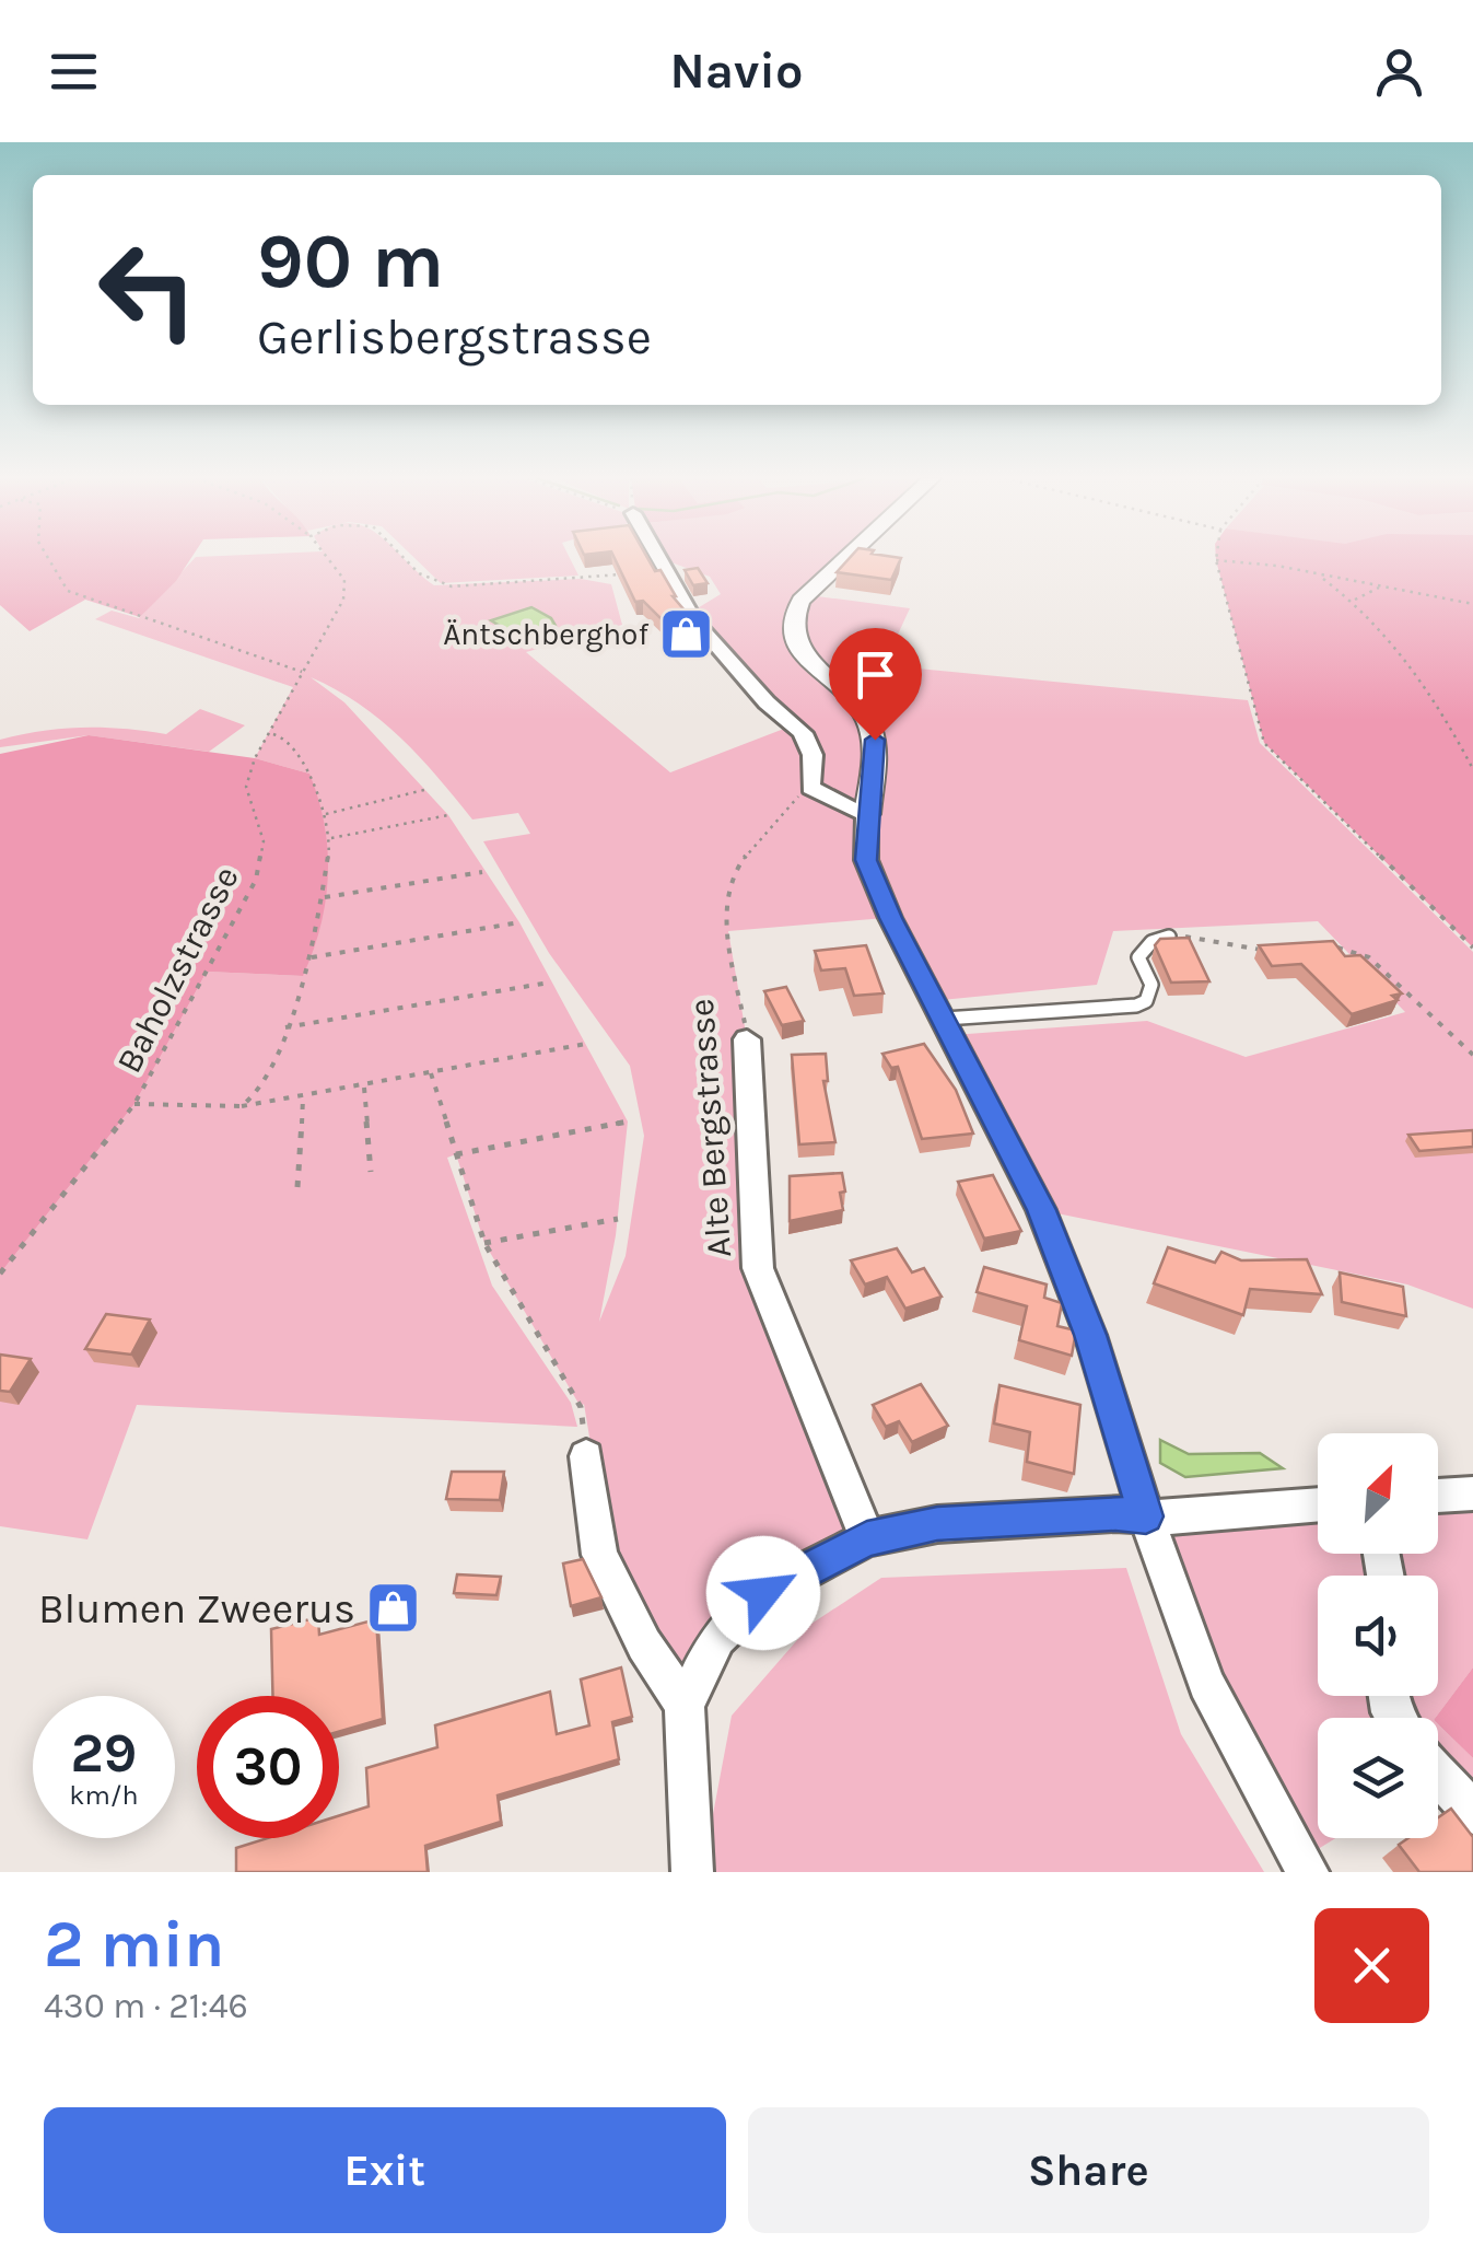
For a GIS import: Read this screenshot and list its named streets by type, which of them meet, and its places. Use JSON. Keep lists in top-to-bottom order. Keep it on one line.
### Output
{"streets":{"street":["Alte Bergstrasse"],"path":["Baholzstrasse"]},"places":{"shop":["Äntschberghof","Blumen Zweerus"]},"north":"top right","page":{"header":"Navio","turn":["90 m","Gerlisbergstrasse"],"speed":"29 km/h","limit":"30","heading":["2 min","430 m · 21:46"],"buttons":["Exit","Share"]}}
